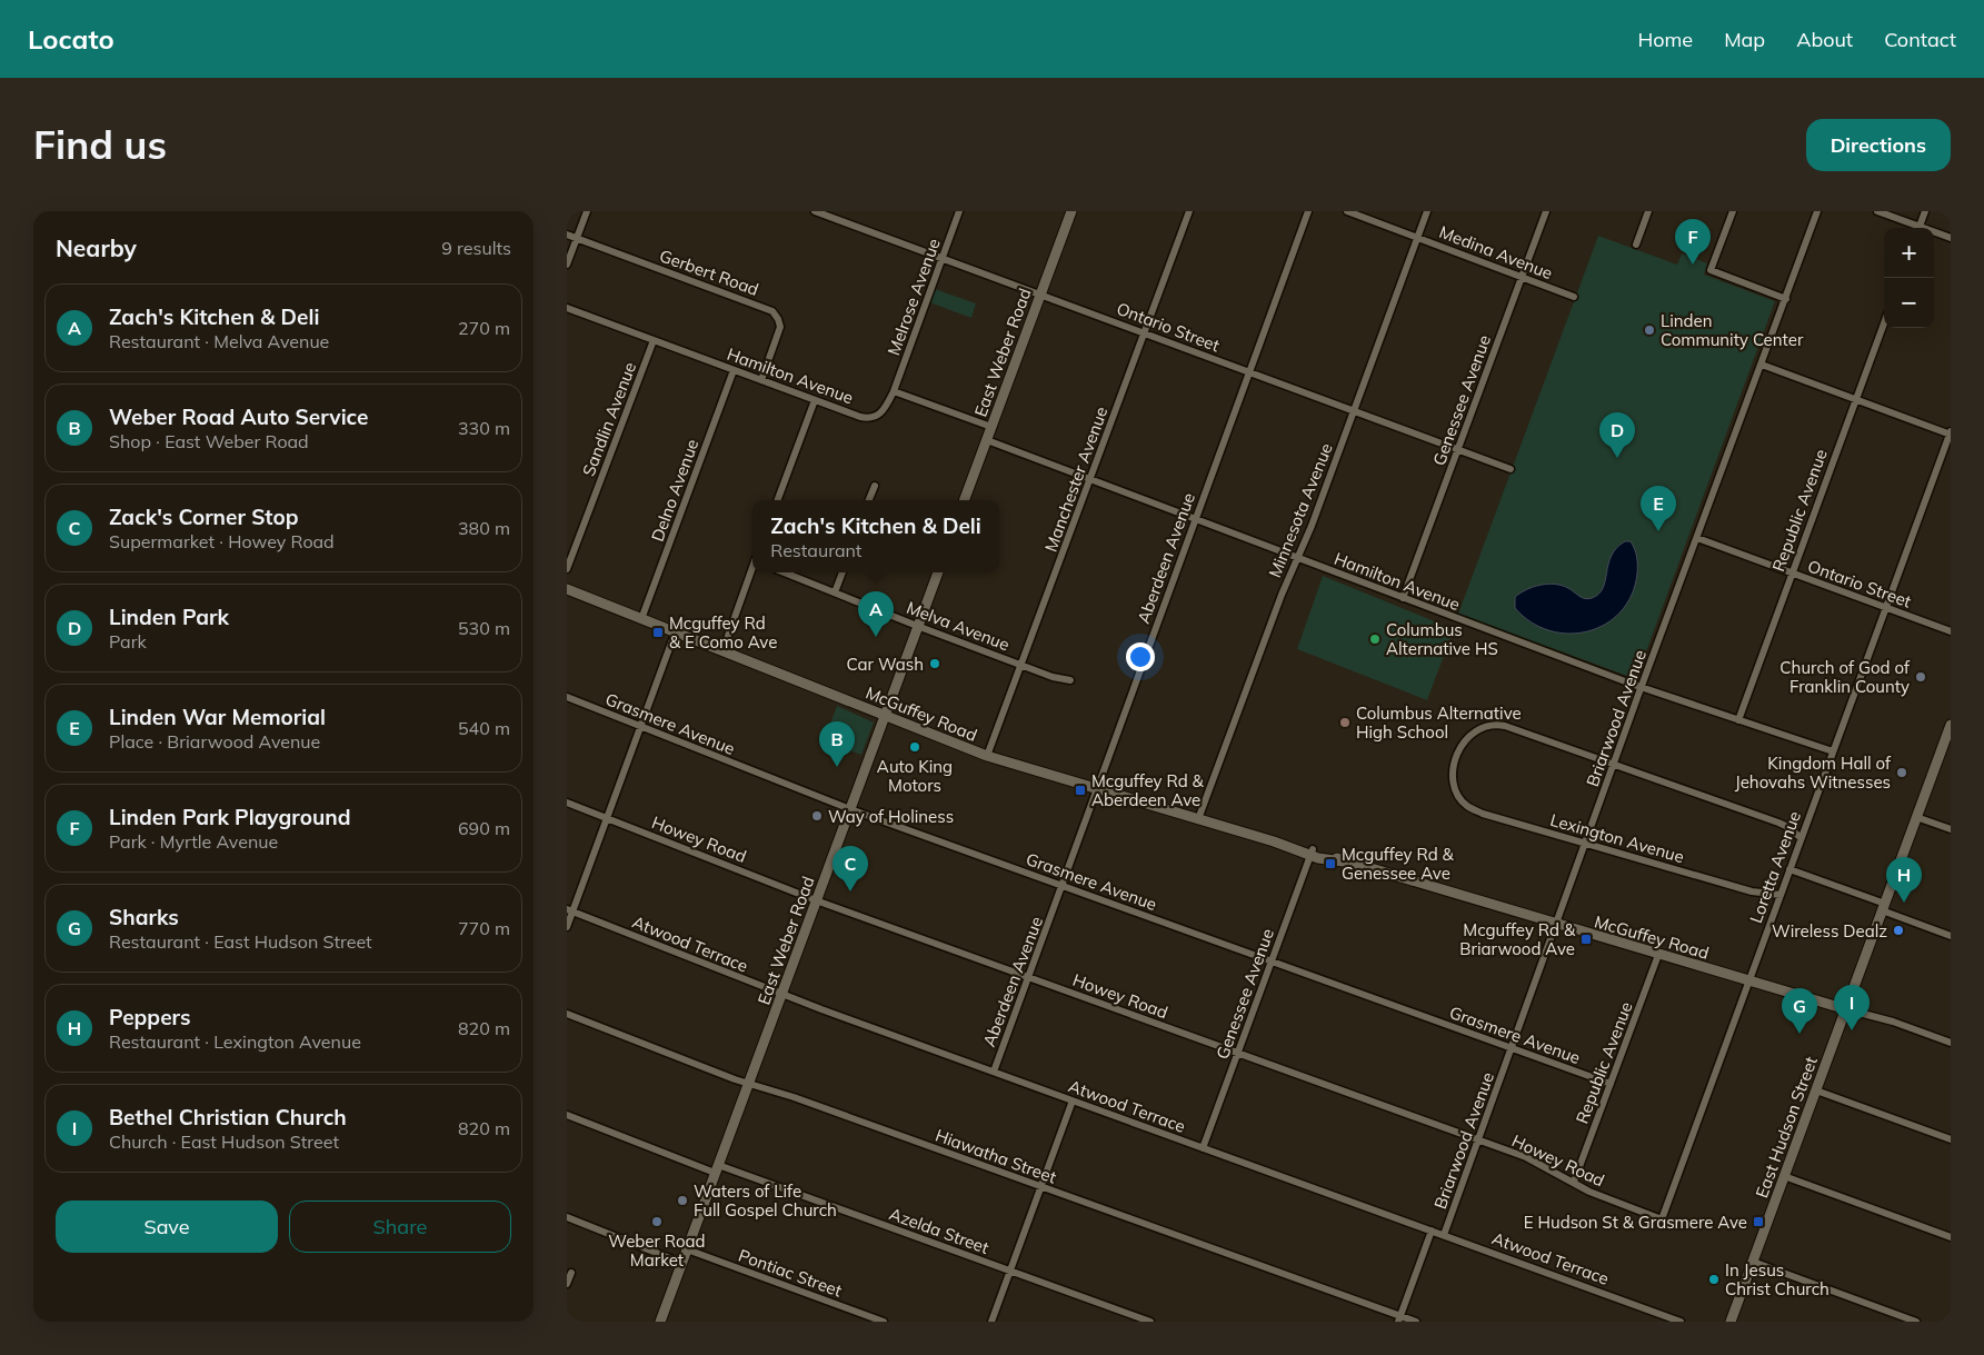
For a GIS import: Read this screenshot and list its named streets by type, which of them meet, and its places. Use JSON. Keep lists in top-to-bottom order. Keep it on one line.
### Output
{"streets":{"street":["Medina Avenue","Gerbert Road","Melrose Avenue","Ontario Street","East Weber Road","Hamilton Avenue","Genessee Avenue","Sandlin Avenue","Manchester Avenue","Delno Avenue","Minnesota Avenue","Republic Avenue","Aberdeen Avenue","Melva Avenue","McGuffey Road","Briarwood Avenue","Grasmere Avenue","Lexington Avenue","Howey Road","Loretta Avenue","Atwood Terrace","East Hudson Street","Hiawatha Street","Azelda Street","Pontiac Street"]},"crossings":[["Medina Avenue","Genessee Avenue"],["Medina Avenue","Minnesota Avenue"],["Gerbert Road","Hamilton Avenue"],["Melrose Avenue","Ontario Street"],["Melrose Avenue","Hamilton Avenue"],["Ontario Street","East Weber Road"],["Ontario Street","Genessee Avenue"],["Ontario Street","Manchester Avenue"],["Ontario Street","Minnesota Avenue"],["Ontario Street","Republic Avenue"],["Ontario Street","Aberdeen Avenue"],["Ontario Street","Briarwood Avenue"],["Ontario Street","Loretta Avenue"],["East Weber Road","Hamilton Avenue"],["East Weber Road","Melva Avenue"],["East Weber Road","McGuffey Road"],["East Weber Road","Grasmere Avenue"],["East Weber Road","Howey Road"],["East Weber Road","Atwood Terrace"],["East Weber Road","Hiawatha Street"],["East Weber Road","Azelda Street"],["East Weber Road","Pontiac Street"],["Hamilton Avenue","Genessee Avenue"],["Hamilton Avenue","Sandlin Avenue"],["Hamilton Avenue","Manchester Avenue"],["Hamilton Avenue","Delno Avenue"],["Hamilton Avenue","Minnesota Avenue"],["Hamilton Avenue","Republic Avenue"],["Hamilton Avenue","Aberdeen Avenue"],["Hamilton Avenue","Briarwood Avenue"],["Hamilton Avenue","Loretta Avenue"],["Genessee Avenue","McGuffey Road"],["Genessee Avenue","Grasmere Avenue"],["Genessee Avenue","Howey Road"],["Genessee Avenue","Atwood Terrace"],["Manchester Avenue","Melva Avenue"],["Manchester Avenue","McGuffey Road"],["Delno Avenue","McGuffey Road"],["Minnesota Avenue","McGuffey Road"],["Republic Avenue","McGuffey Road"],["Republic Avenue","Grasmere Avenue"],["Republic Avenue","Howey Road"],["Aberdeen Avenue","McGuffey Road"],["Aberdeen Avenue","Grasmere Avenue"],["Aberdeen Avenue","Howey Road"],["Aberdeen Avenue","Atwood Terrace"],["McGuffey Road","Briarwood Avenue"],["McGuffey Road","Loretta Avenue"],["McGuffey Road","East Hudson Street"],["Briarwood Avenue","Grasmere Avenue"],["Briarwood Avenue","Lexington Avenue"],["Briarwood Avenue","Howey Road"],["Briarwood Avenue","Atwood Terrace"],["Lexington Avenue","Loretta Avenue"],["Howey Road","Loretta Avenue"]],"places":{"other":["Linden Community Center","Columbus Alternative HS","Car Wash","Church of God of Franklin County","Columbus Alternative High School","Auto King Motors","Kingdom Hall of Jehovahs Witnesses","Way of Holiness","Wireless Dealz","Waters of Life Full Gospel Church","Weber Road Market","In Jesus Christ Church"],"transit":["Mcguffey Rd & E Como Ave","Mcguffey Rd & Aberdeen Ave","Mcguffey Rd & Genessee Ave","Mcguffey Rd & Briarwood Ave","E Hudson St & Grasmere Ave"]},"page":{"header":"Locato","nav":["Home","Map","About","Contact"],"buttons":["Directions",["Save","Share"]],"title":"Find us","heading":["Nearby","9 results"],"pins":["F","D","E","A","B","C","H","I","G"],"map_buttons":["+","−"],"list":[{"mark":"A","name":"Zach's Kitchen & Deli","note":"Restaurant · Melva Avenue","value":"270 m"},{"mark":"B","name":"Weber Road Auto Service","note":"Shop · East Weber Road","value":"330 m"},{"mark":"C","name":"Zack's Corner Stop","note":"Supermarket · Howey Road","value":"380 m"},{"mark":"D","name":"Linden Park","note":"Park","value":"530 m"},{"mark":"E","name":"Linden War Memorial","note":"Place · Briarwood Avenue","value":"540 m"},{"mark":"F","name":"Linden Park Playground","note":"Park · Myrtle Avenue","value":"690 m"},{"mark":"G","name":"Sharks","note":"Restaurant · East Hudson Street","value":"770 m"},{"mark":"H","name":"Peppers","note":"Restaurant · Lexington Avenue","value":"820 m"},{"mark":"I","name":"Bethel Christian Church","note":"Church · East Hudson Street","value":"820 m"}],"popup":["Zach's Kitchen & Deli","Restaurant"]}}
